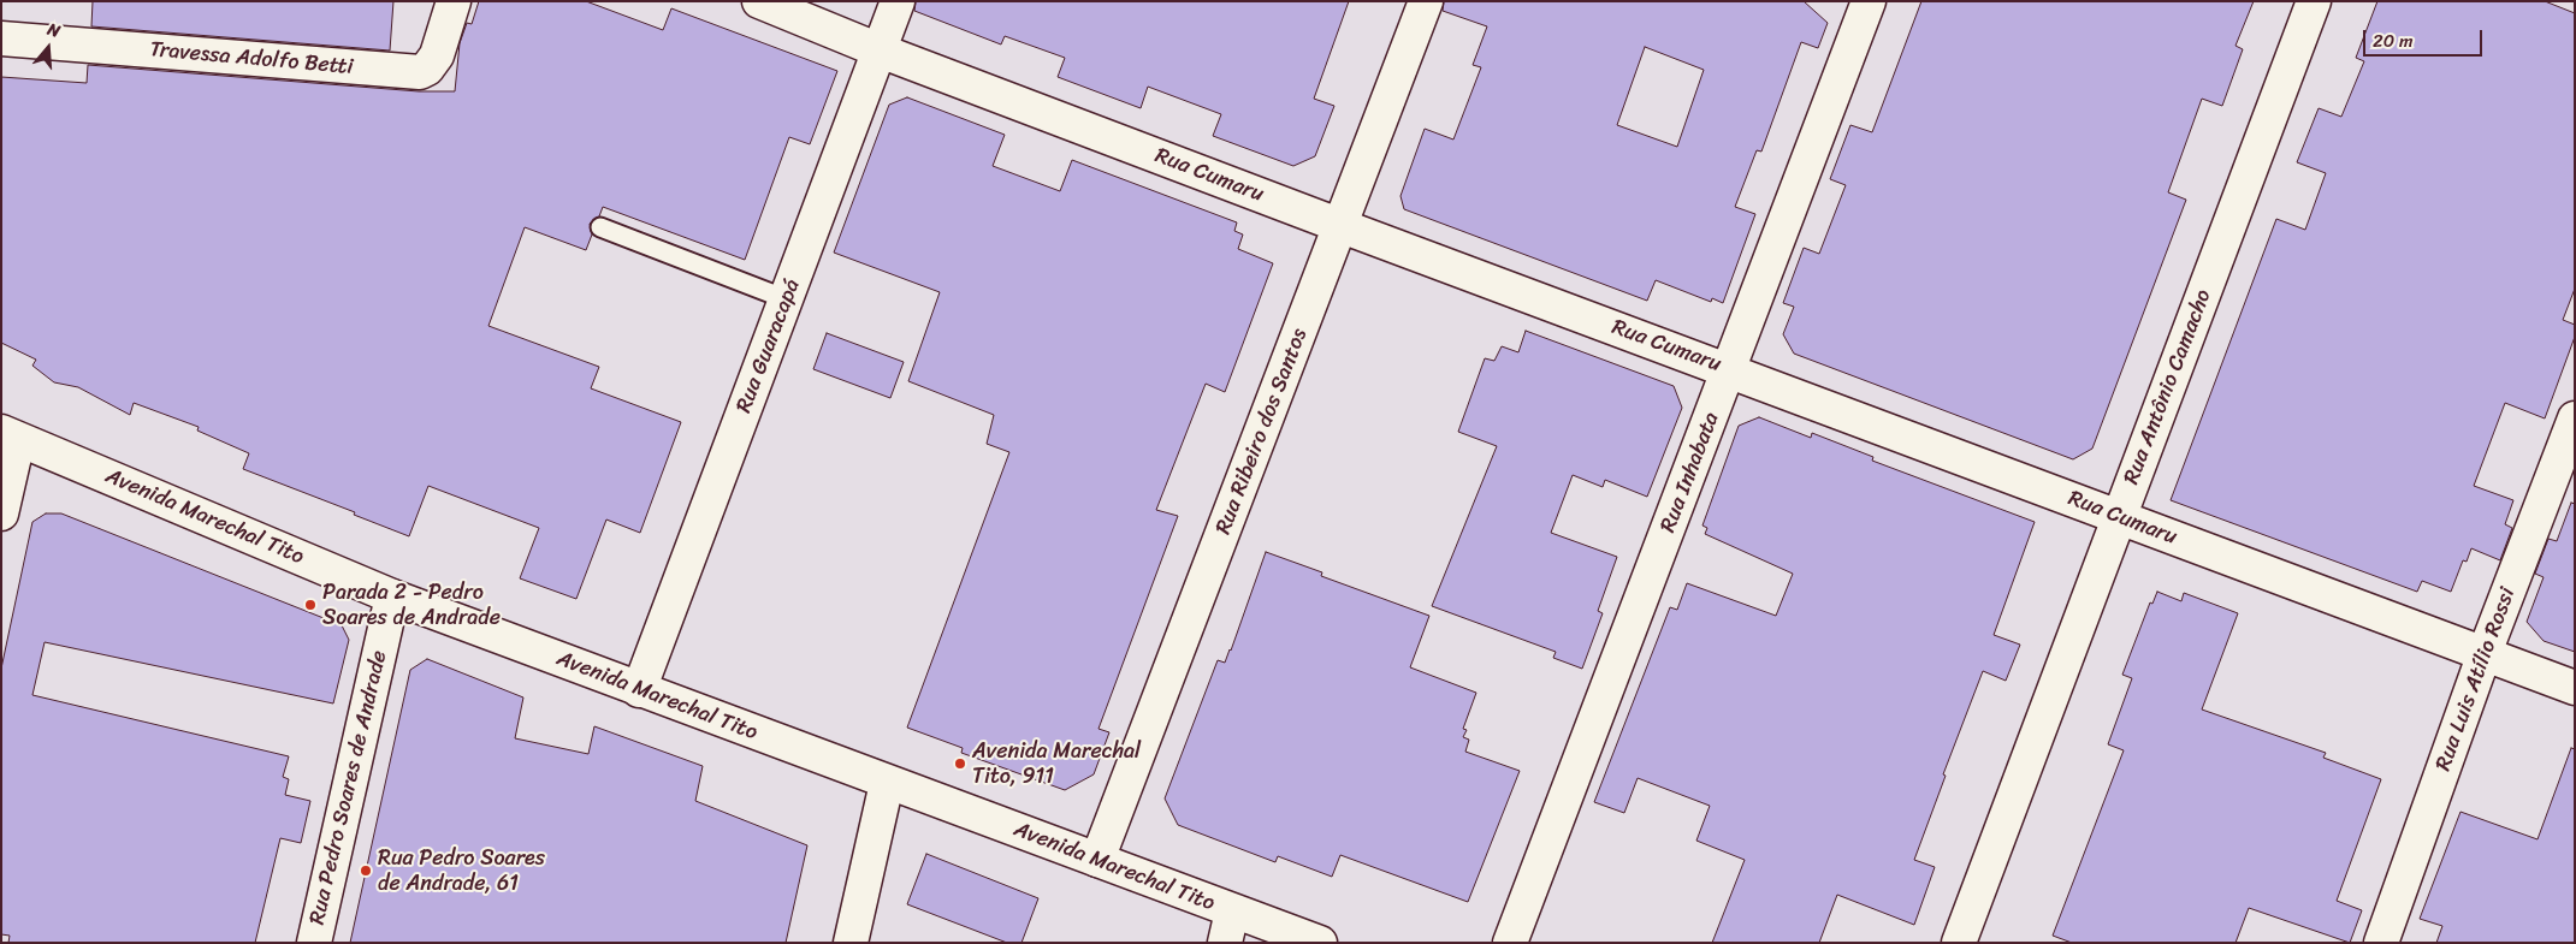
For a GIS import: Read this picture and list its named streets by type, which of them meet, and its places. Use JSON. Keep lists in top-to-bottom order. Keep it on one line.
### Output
{"streets":{"street":["Travessa Adolfo Betti","Rua Cumaru","Rua Guaracapá","Rua Antônio Camacho","Rua Ribeiro dos Santos","Rua Inhabata","Avenida Marechal Tito","Rua Luis Atílio Rossi","Rua Pedro Soares de Andrade"]},"crossings":[["Rua Cumaru","Rua Guaracapá"],["Rua Cumaru","Rua Antônio Camacho"],["Rua Cumaru","Rua Ribeiro dos Santos"],["Rua Cumaru","Rua Inhabata"],["Rua Cumaru","Rua Luis Atílio Rossi"],["Rua Guaracapá","Avenida Marechal Tito"],["Rua Ribeiro dos Santos","Avenida Marechal Tito"],["Avenida Marechal Tito","Rua Pedro Soares de Andrade"]],"places":["Parada 2 - Pedro Soares de Andrade","Avenida Marechal Tito, 911","Rua Pedro Soares de Andrade, 61"],"scale_bar":"20 m","north":"top"}
